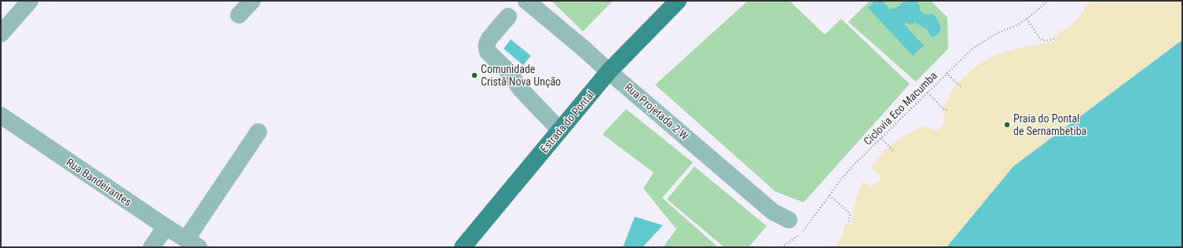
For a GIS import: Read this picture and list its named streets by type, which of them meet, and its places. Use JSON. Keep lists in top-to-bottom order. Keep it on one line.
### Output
{"streets":{"main road":["Estrada do Pontal"],"street":["Rua Projetada 2-W","Rua Bandeirantes"],"path":["Ciclovia Eco Macumba"]},"crossings":[["Rua Projetada 2-W","Estrada do Pontal"]],"places":["Comunidade Cristã Nova Unção","Praia do Pontal de Sernambetiba"]}
